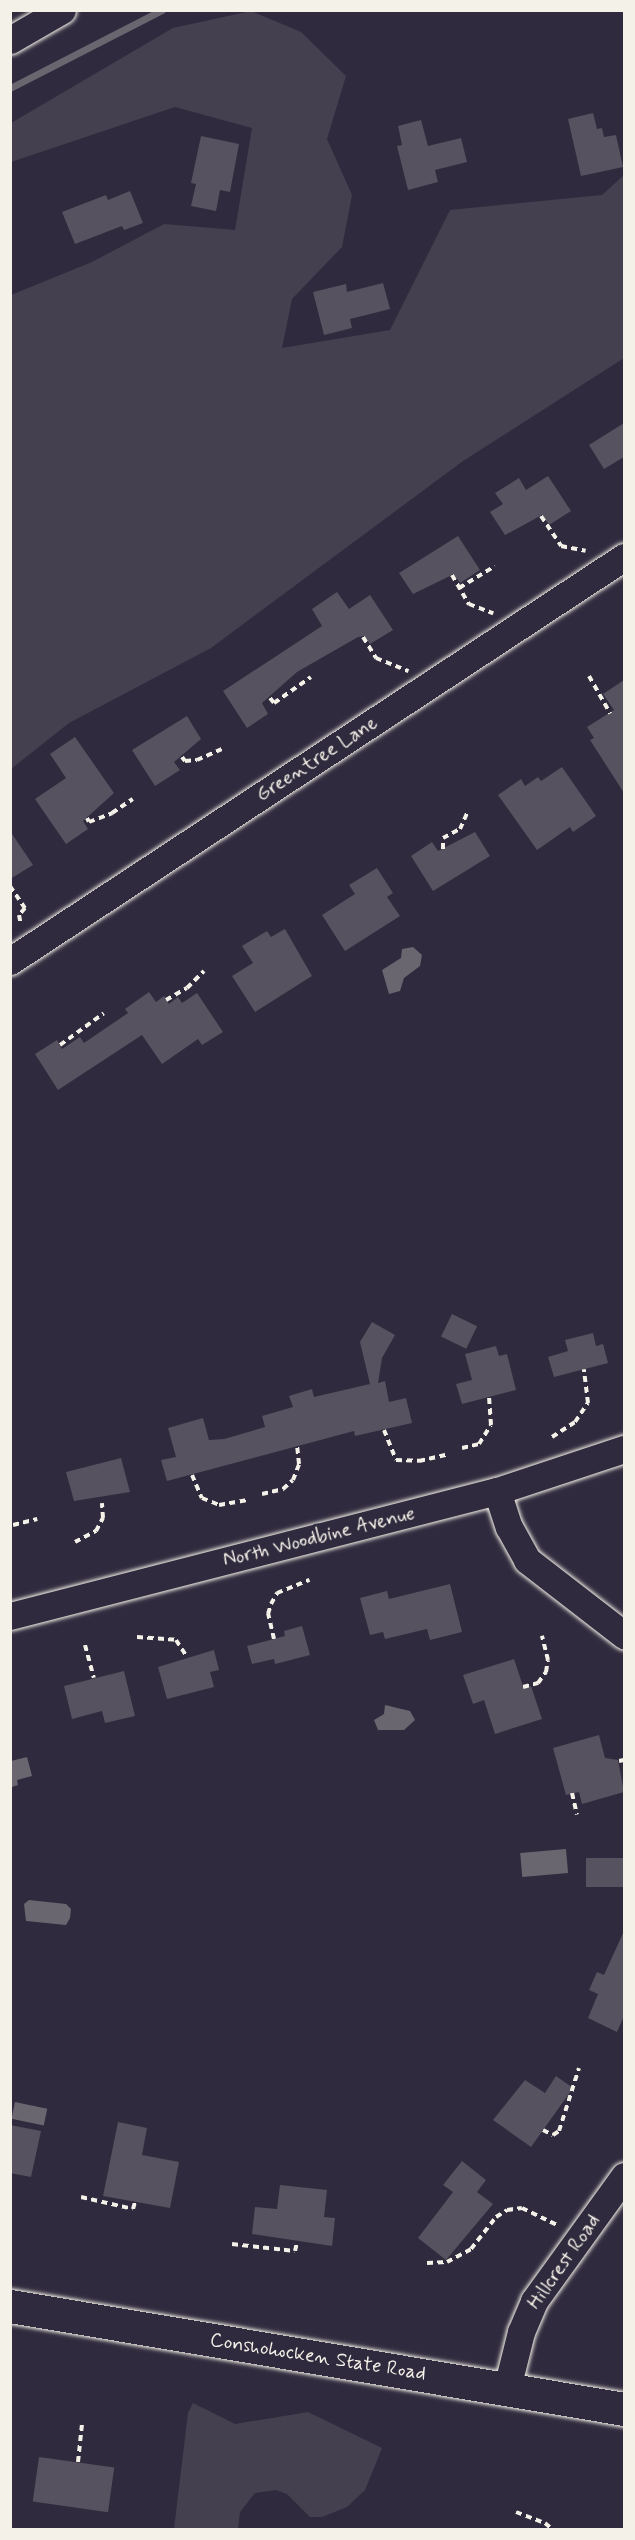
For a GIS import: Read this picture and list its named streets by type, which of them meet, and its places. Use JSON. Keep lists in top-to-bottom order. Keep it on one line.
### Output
{"streets":{"main road":["Conshohocken State Road"],"street":["Greentree Lane","North Woodbine Avenue","Hillcrest Road"]},"crossings":[["Hillcrest Road","Conshohocken State Road"]]}
